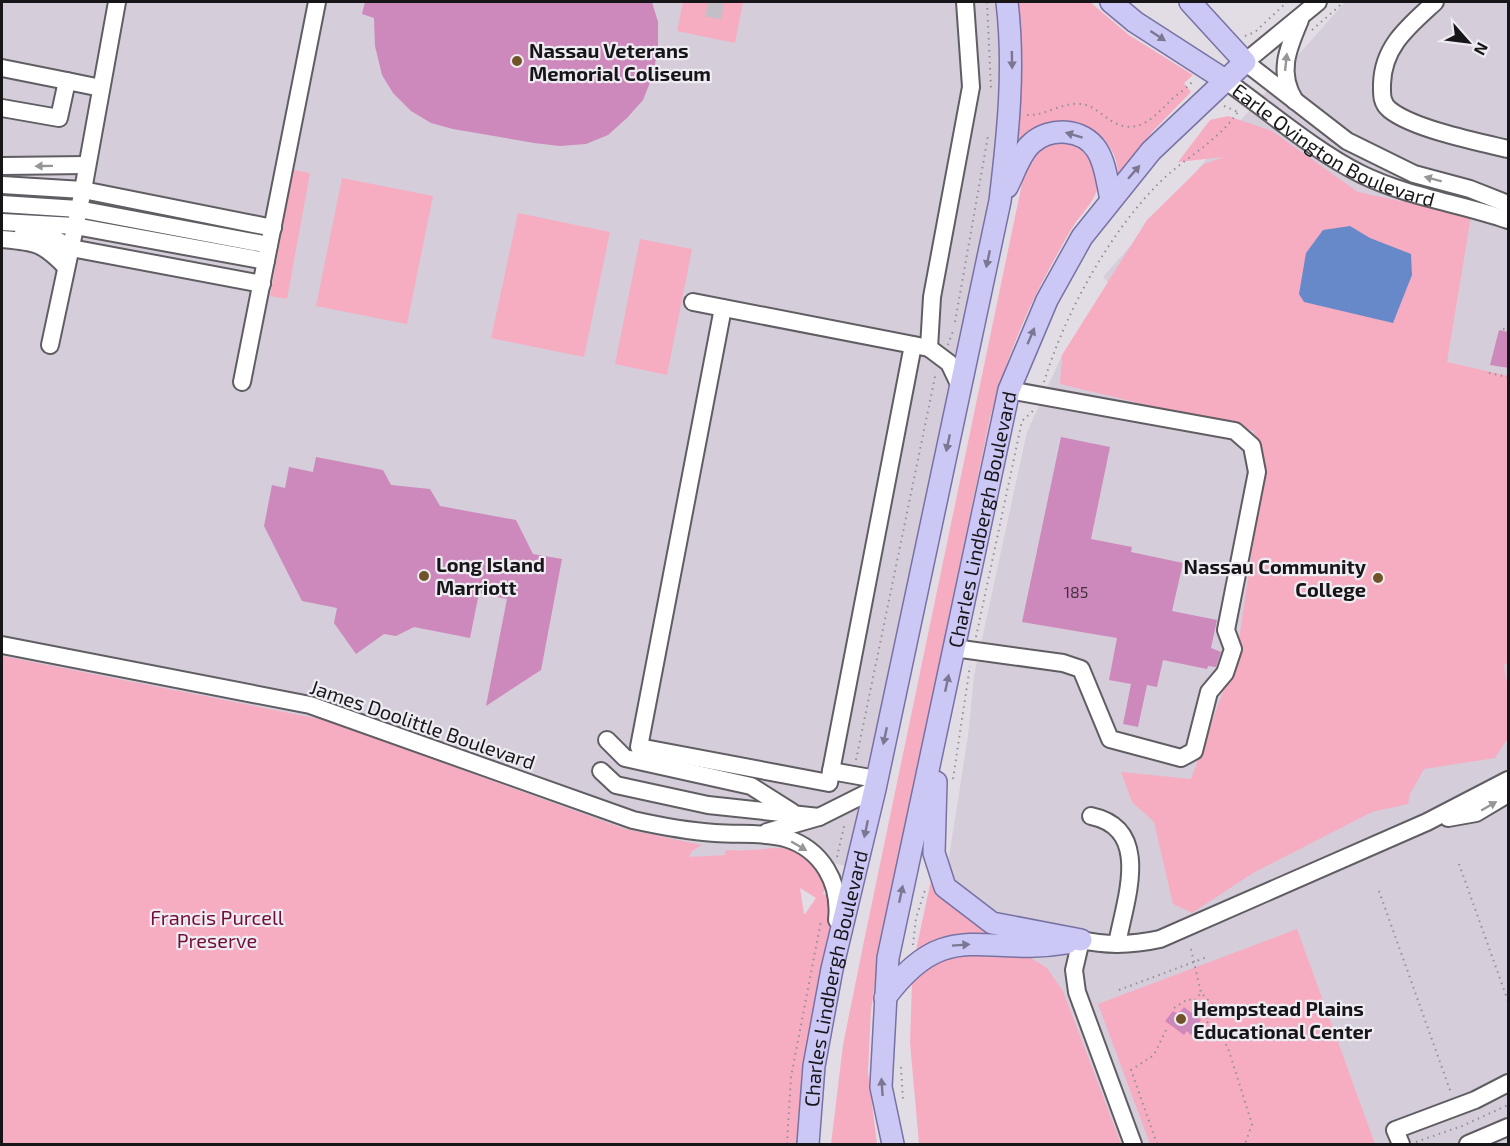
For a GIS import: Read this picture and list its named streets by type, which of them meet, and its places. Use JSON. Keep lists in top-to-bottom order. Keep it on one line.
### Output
{"streets":{"main road":["Earle Ovington Boulevard","Charles Lindbergh Boulevard"],"street":["James Doolittle Boulevard"]},"crossings":[["Earle Ovington Boulevard","Charles Lindbergh Boulevard"],["Charles Lindbergh Boulevard","James Doolittle Boulevard"]],"parks":["Francis Purcell Preserve"],"places":["Nassau Veterans Memorial Coliseum","Long Island Marriott","Nassau Community College","Hempstead Plains Educational Center"],"house_numbers":["185"],"north":"bottom right"}
